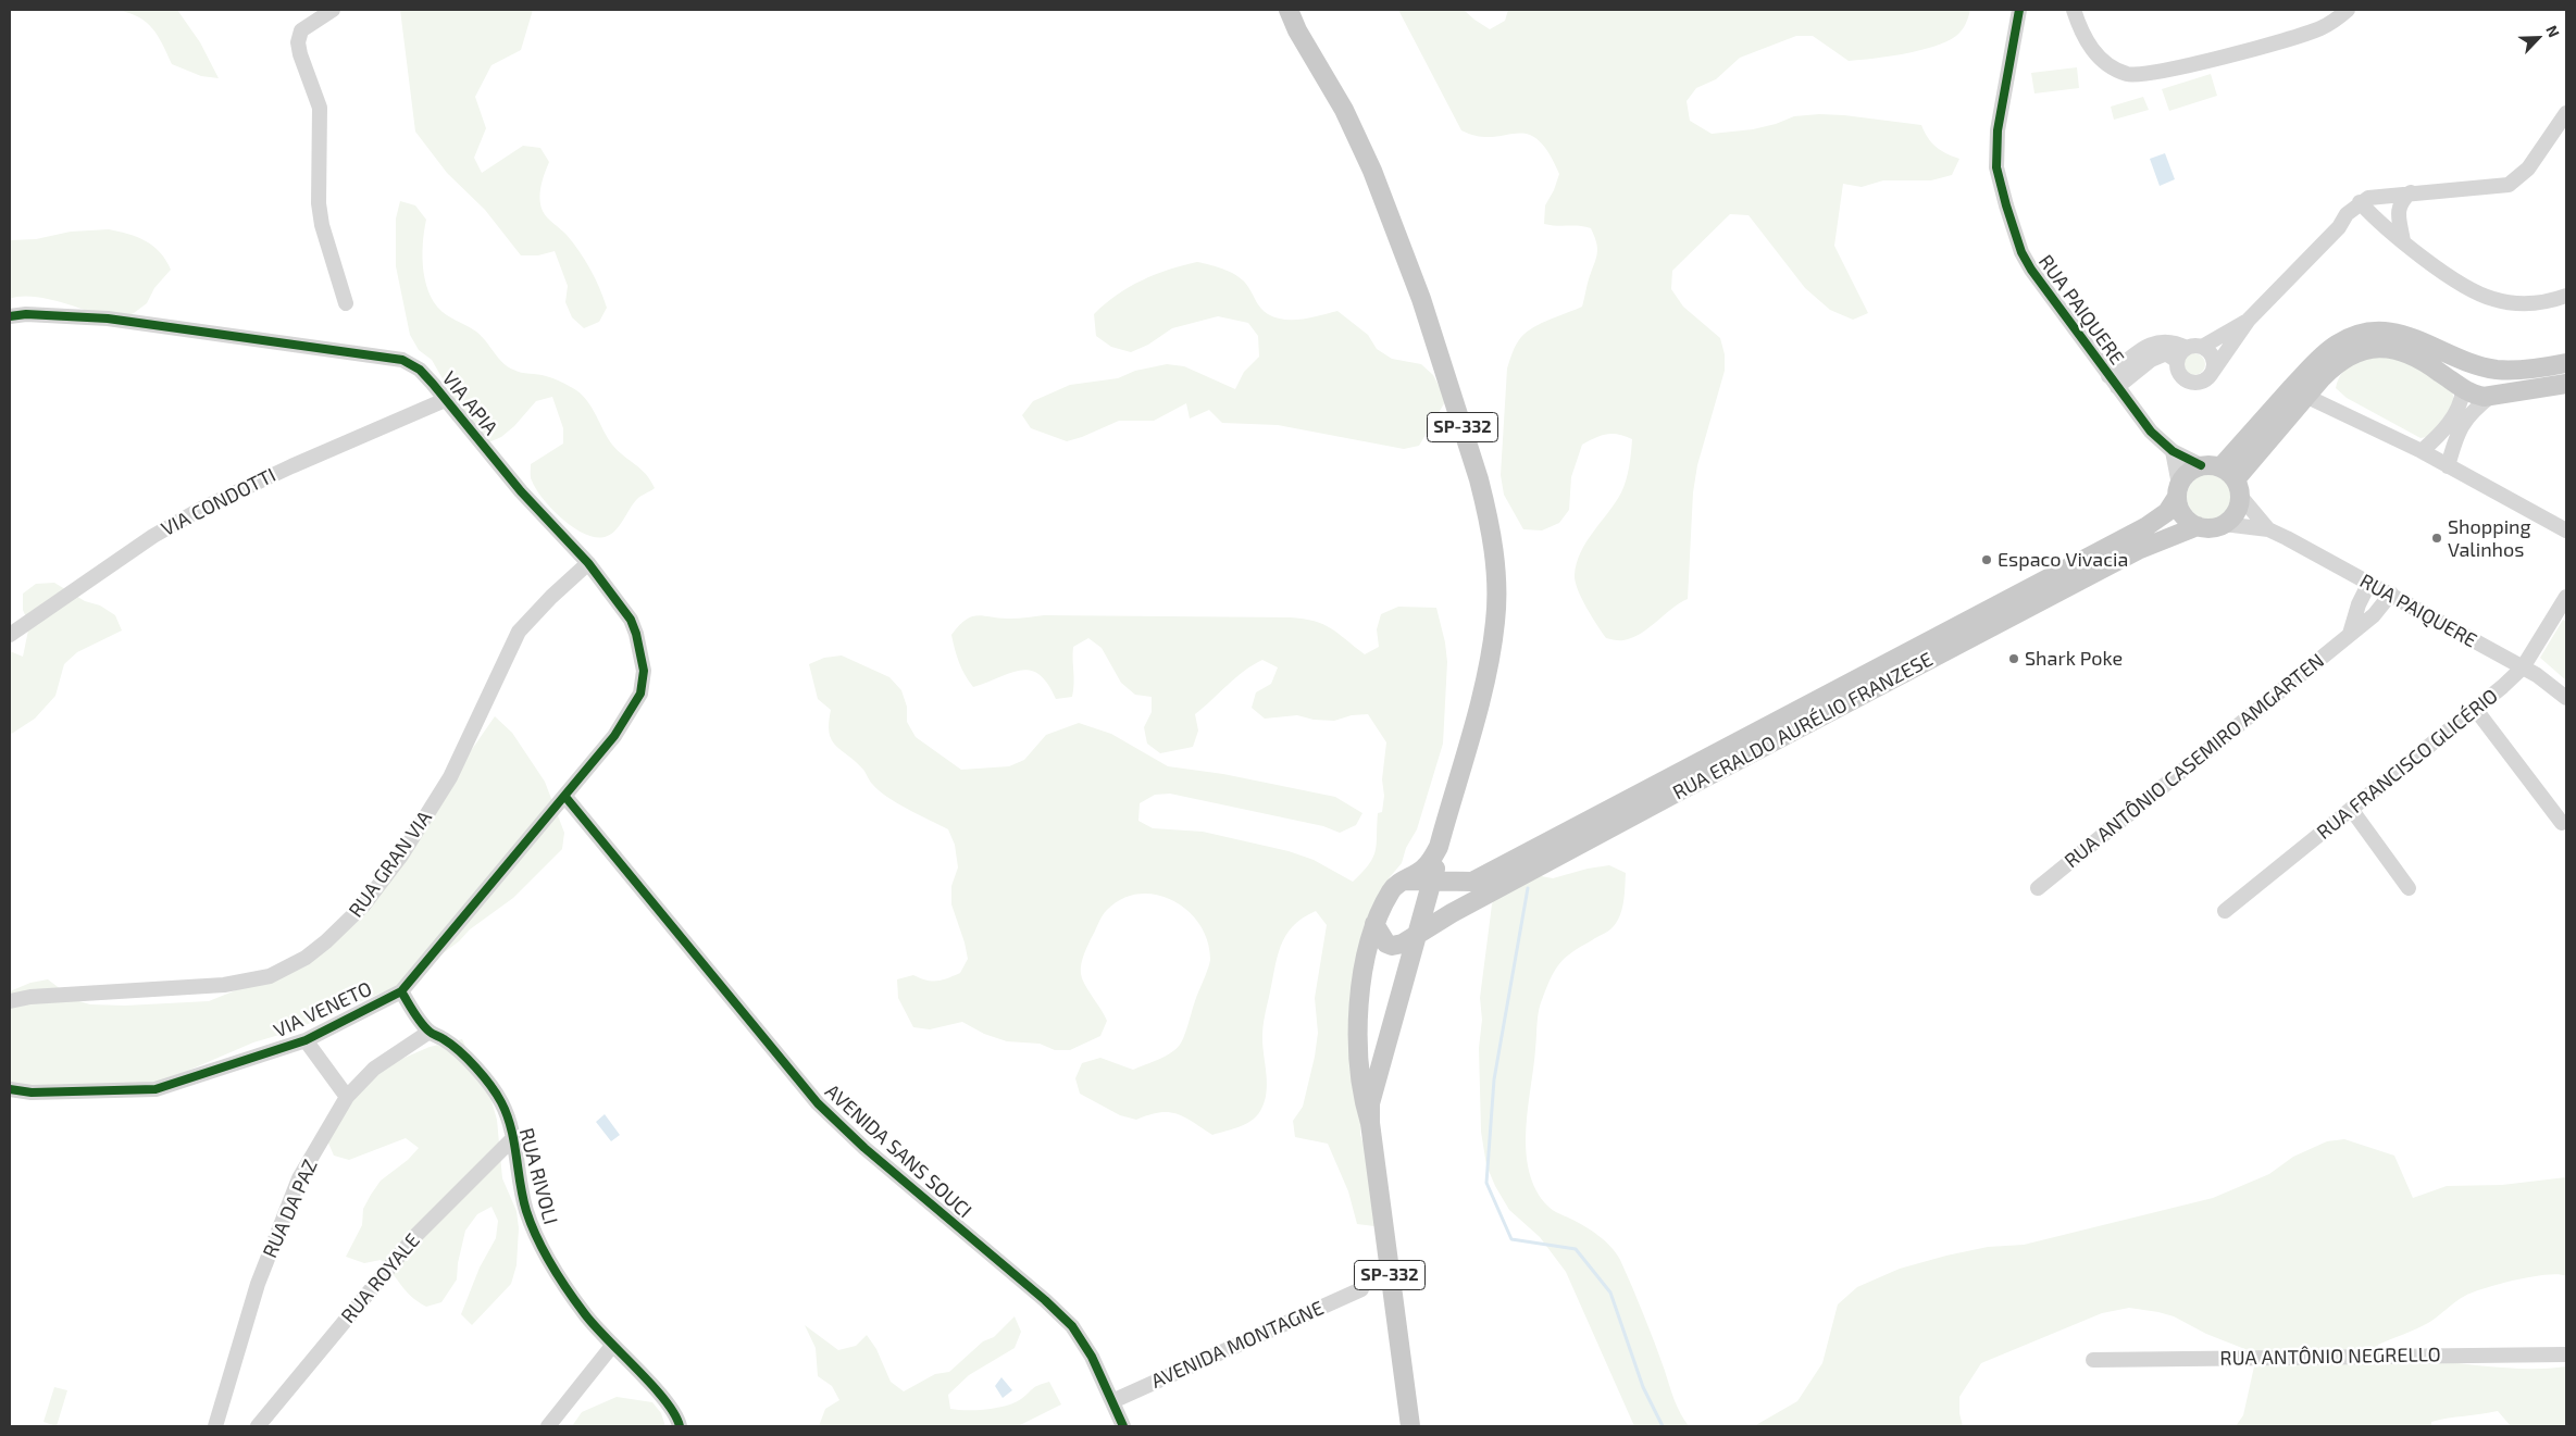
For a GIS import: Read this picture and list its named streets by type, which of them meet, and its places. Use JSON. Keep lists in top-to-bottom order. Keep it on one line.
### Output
{"streets":{"main road":["SP-332","RUA ERALDO AURÉLIO FRANZESE"],"street":["RUA PAIQUERE","VIA APIA","VIA CONDOTTI","RUA ANTÔNIO CASEMIRO AMGARTEN","RUA FRANCISCO GLICÉRIO","RUA GRAN VIA","VIA VENETO","AVENIDA SANS SOUCI","RUA RIVOLI","RUA DA PAZ","RUA ROYALE","AVENIDA MONTAGNE","RUA ANTÔNIO NEGRELLO"]},"crossings":[["RUA PAIQUERE","RUA ERALDO AURÉLIO FRANZESE"],["RUA PAIQUERE","RUA ANTÔNIO CASEMIRO AMGARTEN"],["RUA PAIQUERE","RUA FRANCISCO GLICÉRIO"],["VIA APIA","VIA CONDOTTI"],["VIA APIA","RUA GRAN VIA"],["VIA APIA","VIA VENETO"],["VIA APIA","AVENIDA SANS SOUCI"],["SP-332","RUA ERALDO AURÉLIO FRANZESE"],["VIA VENETO","AVENIDA SANS SOUCI"],["VIA VENETO","RUA RIVOLI"],["VIA VENETO","RUA DA PAZ"],["AVENIDA SANS SOUCI","AVENIDA MONTAGNE"],["RUA RIVOLI","RUA DA PAZ"],["RUA RIVOLI","RUA ROYALE"]],"places":["Shopping Valinhos","Espaco Vivacia","Shark Poke"],"north":"top right"}
